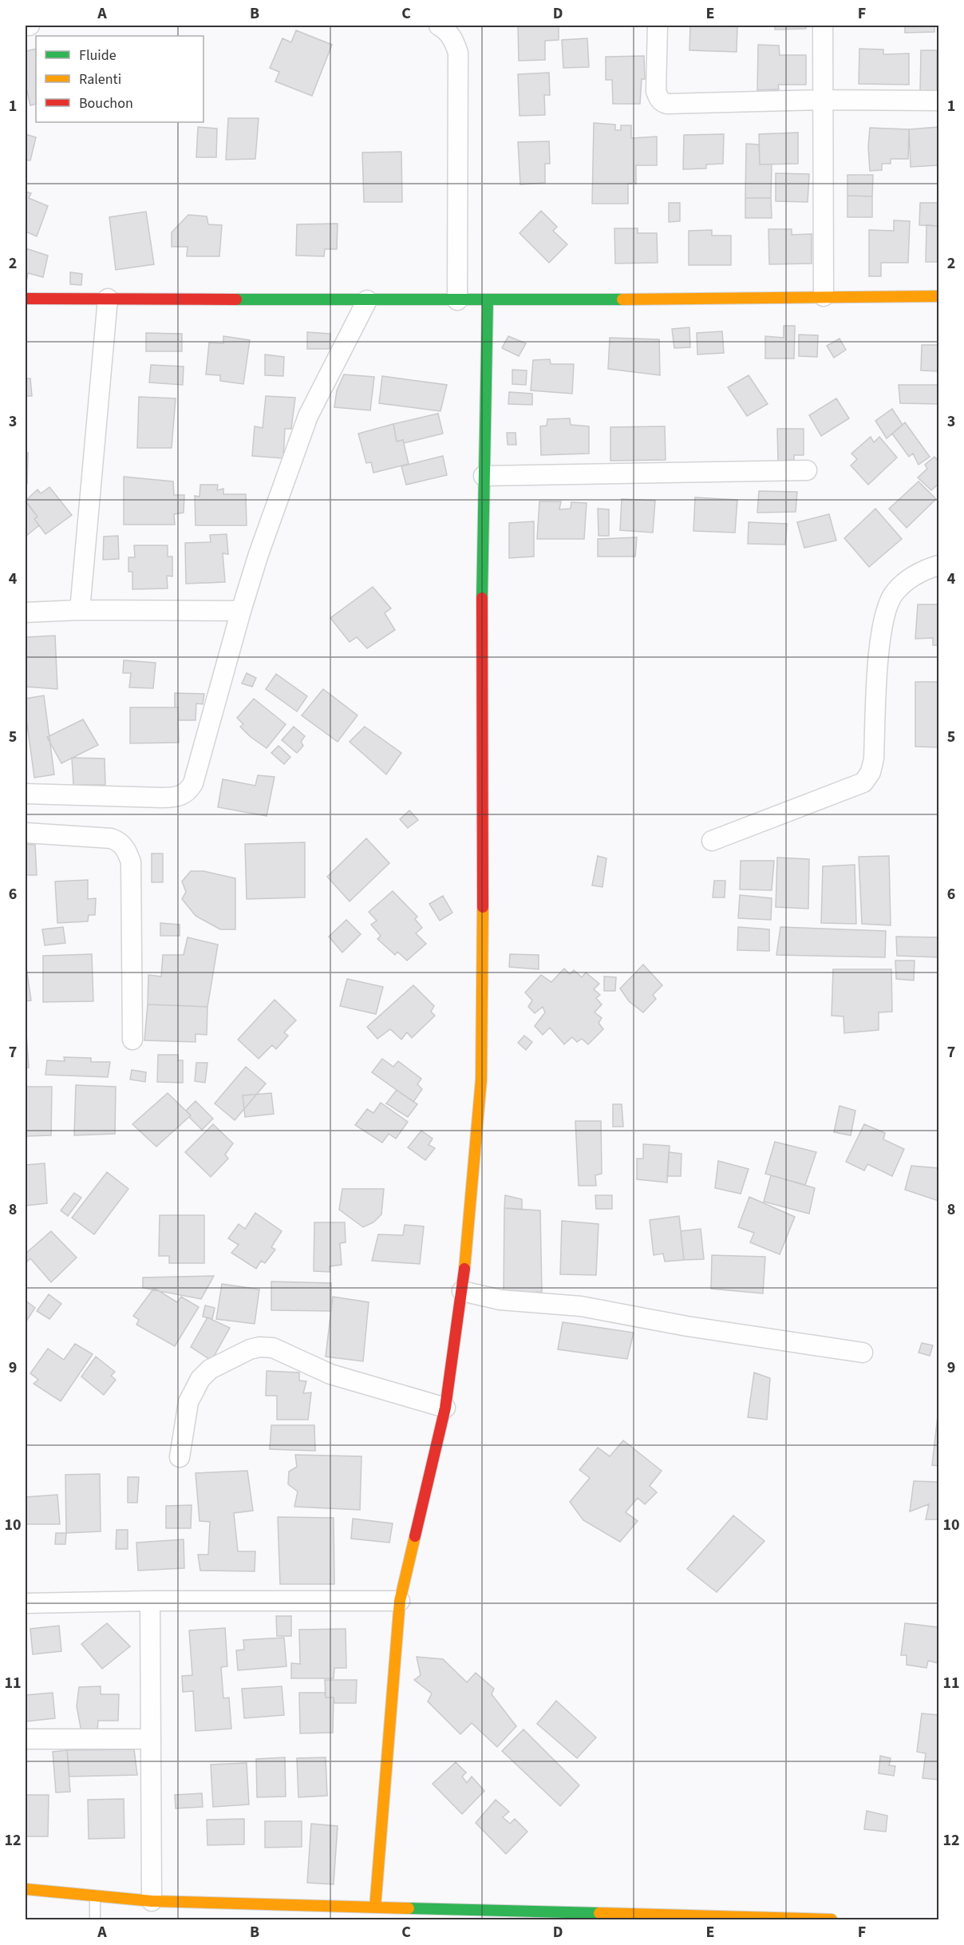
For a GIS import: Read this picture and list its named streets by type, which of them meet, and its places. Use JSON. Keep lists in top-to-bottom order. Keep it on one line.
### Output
{"legend":["Fluide","Ralenti","Bouchon"],"grid":{"columns":["A","B","C","D","E","F"],"rows":["1","2","3","4","5","6","7","8","9","10","11","12"]}}
